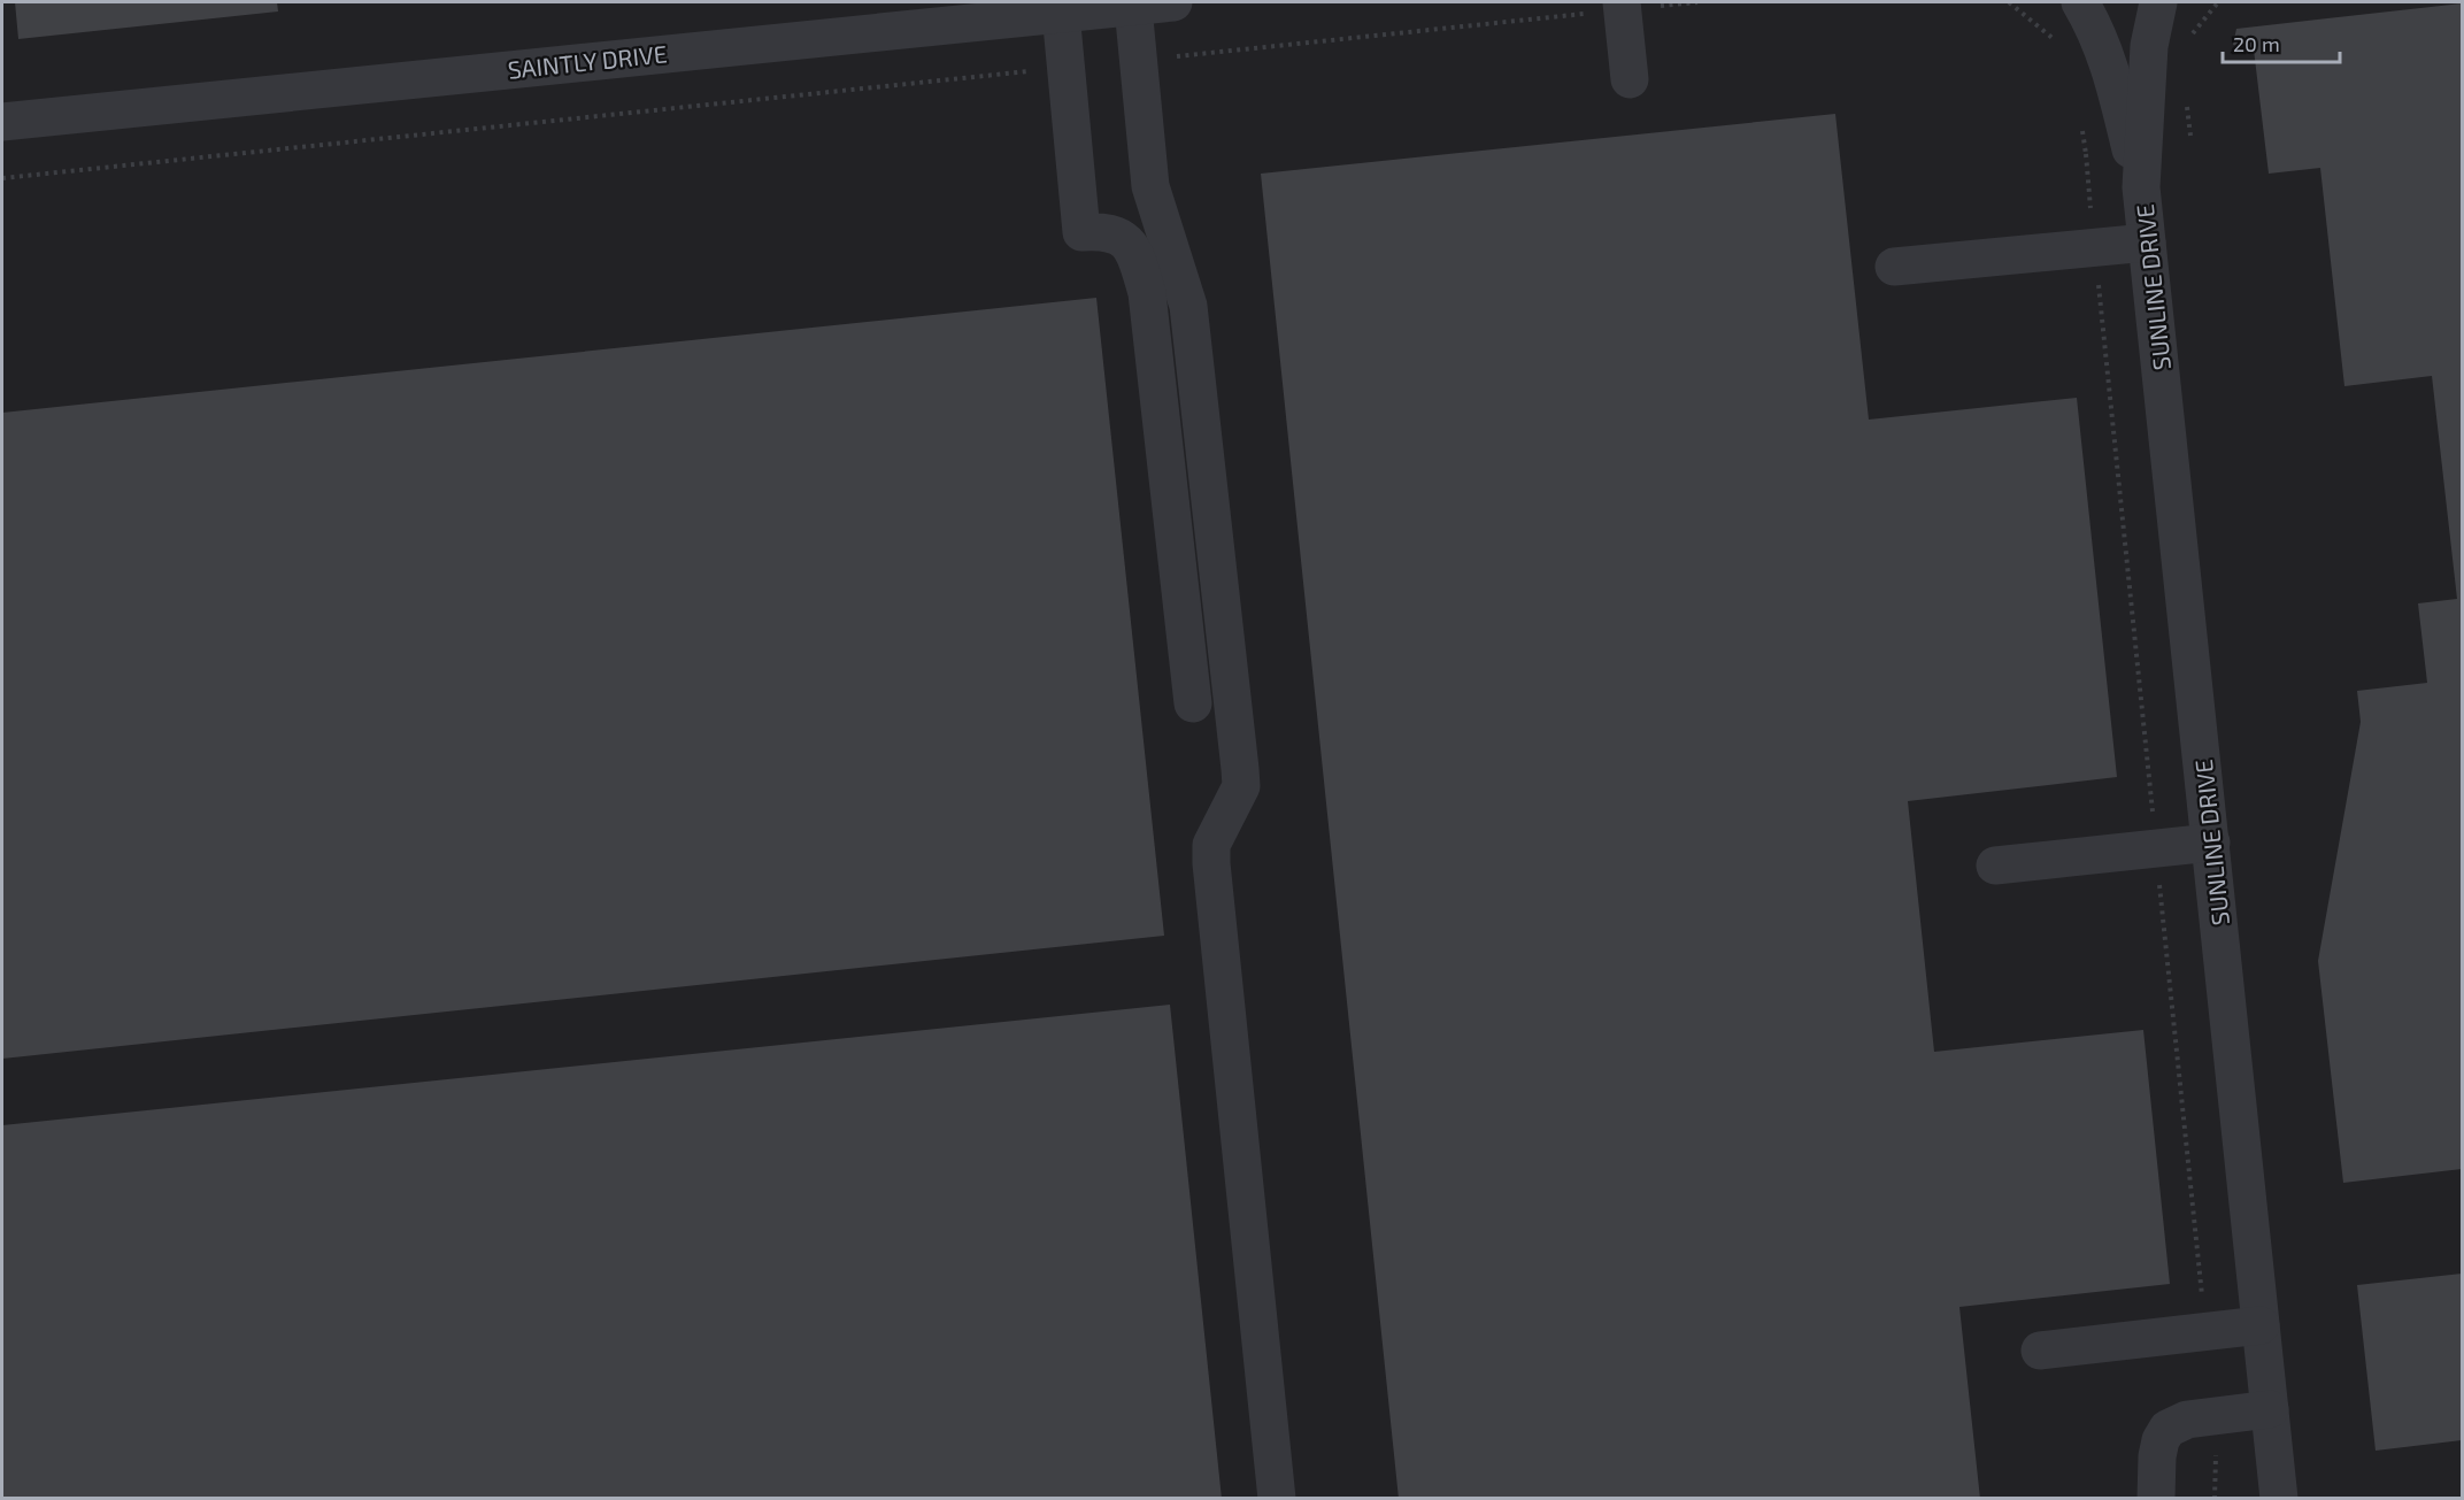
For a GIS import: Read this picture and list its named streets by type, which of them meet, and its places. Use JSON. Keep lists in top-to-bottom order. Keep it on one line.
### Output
{"streets":{"street":["SAINTLY DRIVE","SUNLINE DRIVE"]},"scale_bar":"20 m"}
